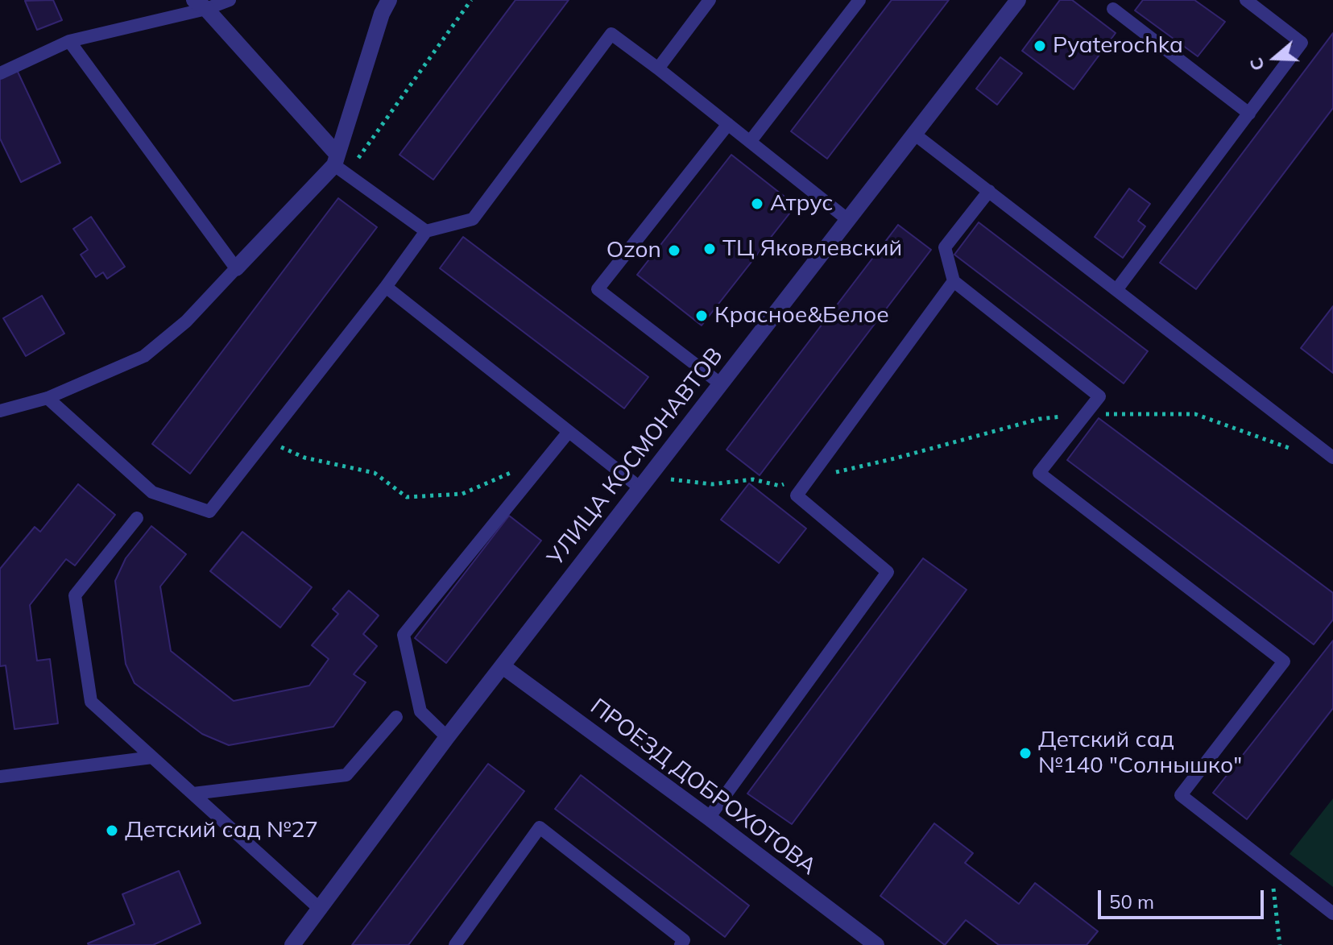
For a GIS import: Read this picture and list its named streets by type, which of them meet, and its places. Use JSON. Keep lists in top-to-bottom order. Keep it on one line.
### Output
{"streets":{"street":["УЛИЦА КОСМОНАВТОВ","ПРОЕЗД ДОБРОХОТОВА"]},"crossings":[["УЛИЦА КОСМОНАВТОВ","ПРОЕЗД ДОБРОХОТОВА"]],"places":["Pyaterochka","Атрус","ТЦ Яковлевский","Ozon","Красное&Белое","Детский сад №140 \"Солнышко\"","Детский сад №27"],"scale_bar":"50 m","north":"left"}
